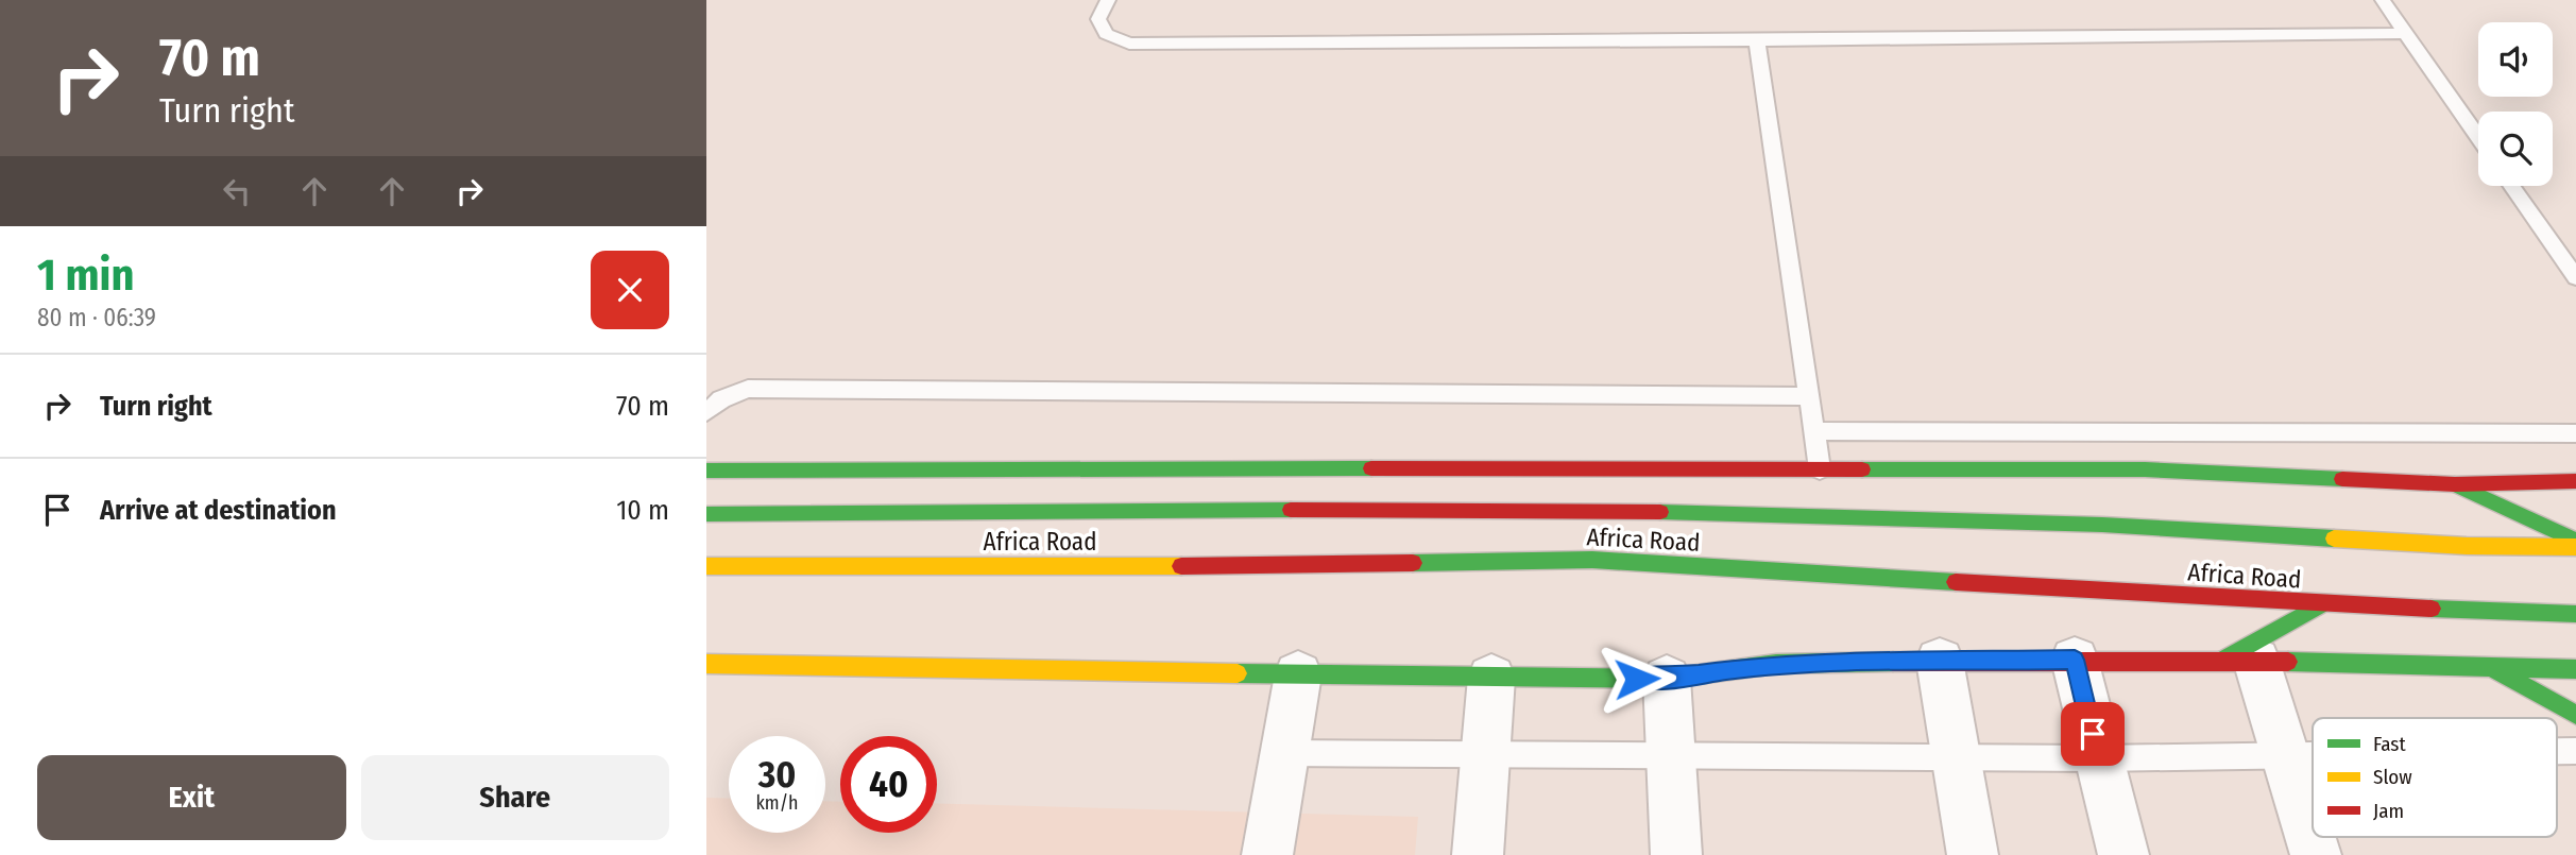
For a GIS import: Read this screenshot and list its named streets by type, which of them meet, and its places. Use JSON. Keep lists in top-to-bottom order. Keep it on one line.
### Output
{"streets":{"main road":["Africa Road"]},"legend":["Fast","Slow","Jam"],"page":{"turn":["70 m","Turn right"],"heading":["1 min","80 m · 06:39"],"list":[{"name":"Turn right","value":"70 m"},{"name":"Arrive at destination","value":"10 m"}],"speed":"30 km/h","limit":"40","buttons":["Exit","Share"]}}
